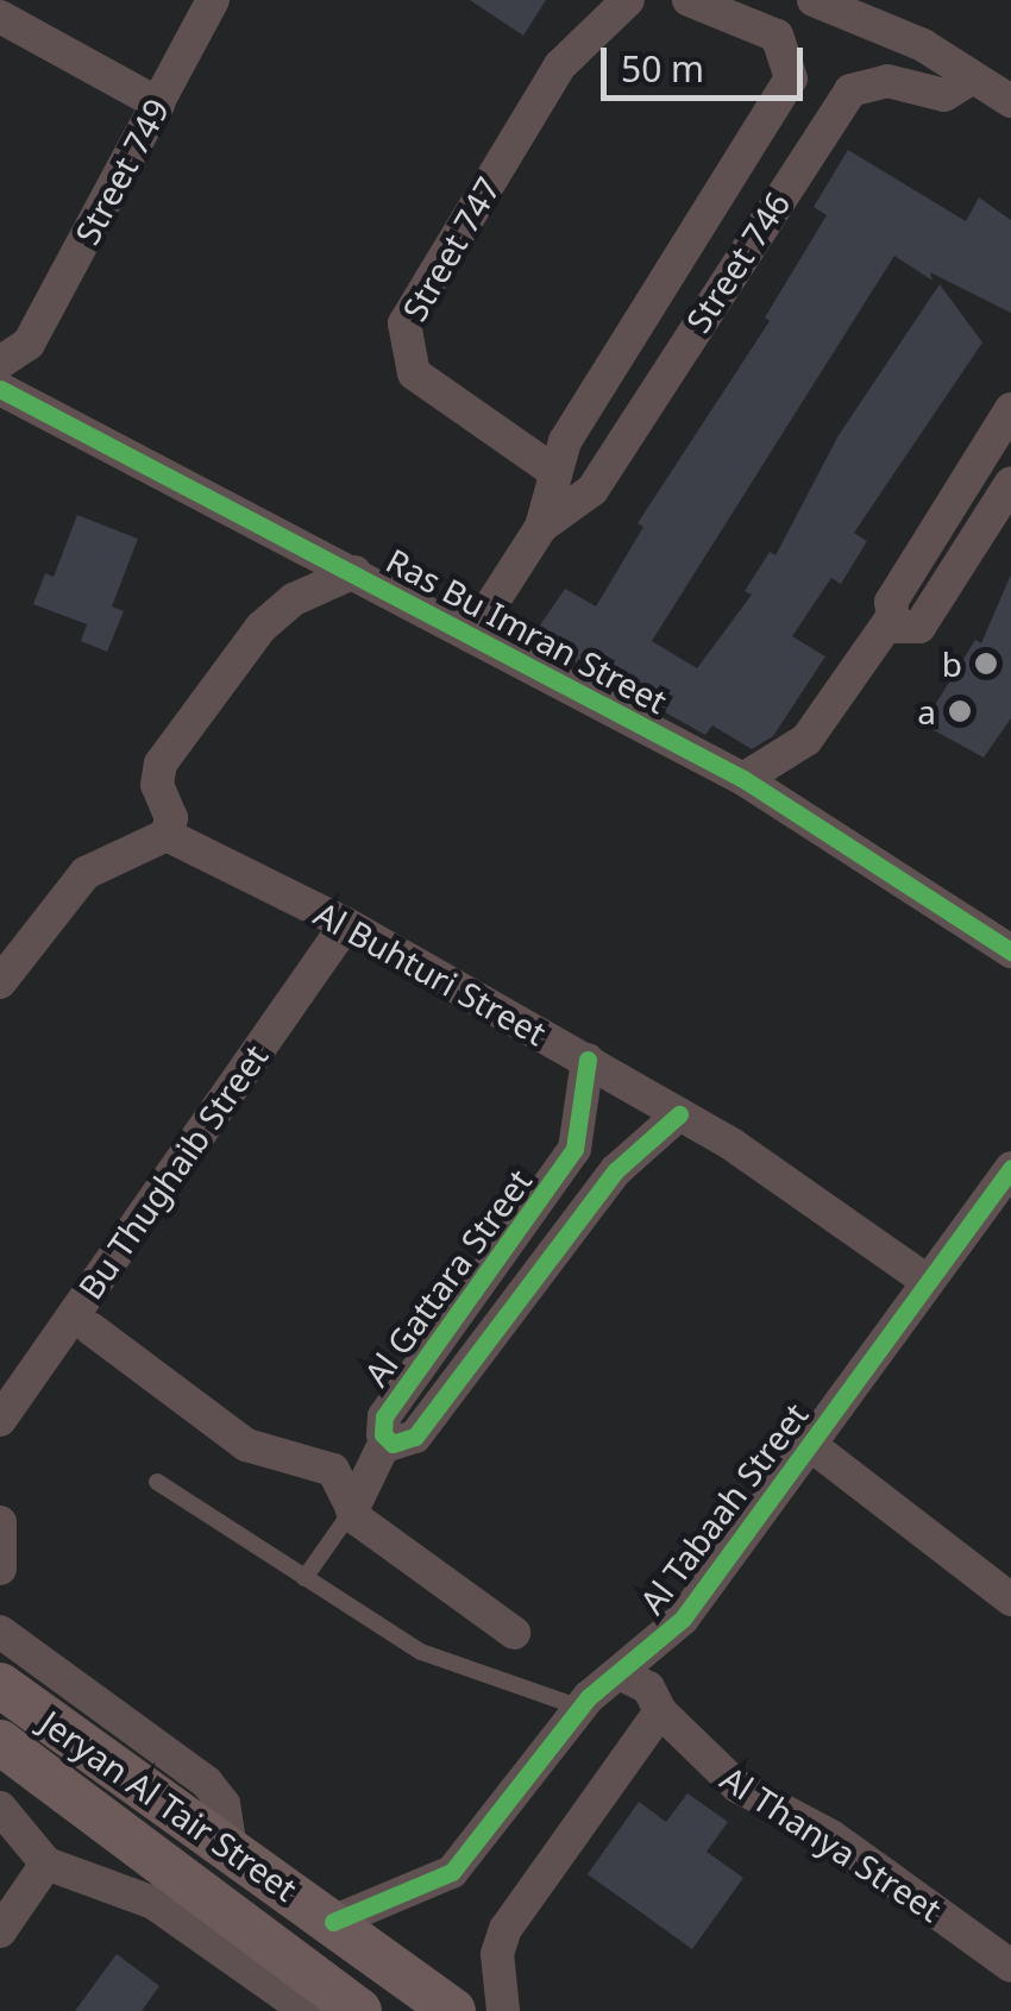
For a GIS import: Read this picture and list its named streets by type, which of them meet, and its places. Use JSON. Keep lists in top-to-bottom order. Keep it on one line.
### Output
{"streets":{"street":["Street 749","Street 747","Street 746","Ras Bu Imran Street","Al Buhturi Street","Bu Thughaib Street","Al Gattara Street","Al Tabaah Street","Jeryan Al Tair Street","Al Thanya Street"]},"crossings":[["Street 747","Street 746"],["Street 746","Ras Bu Imran Street"],["Al Buhturi Street","Bu Thughaib Street"],["Al Buhturi Street","Al Gattara Street"],["Al Buhturi Street","Al Tabaah Street"],["Al Tabaah Street","Jeryan Al Tair Street"],["Al Tabaah Street","Al Thanya Street"]],"places":["b","a"],"scale_bar":"50 m"}
